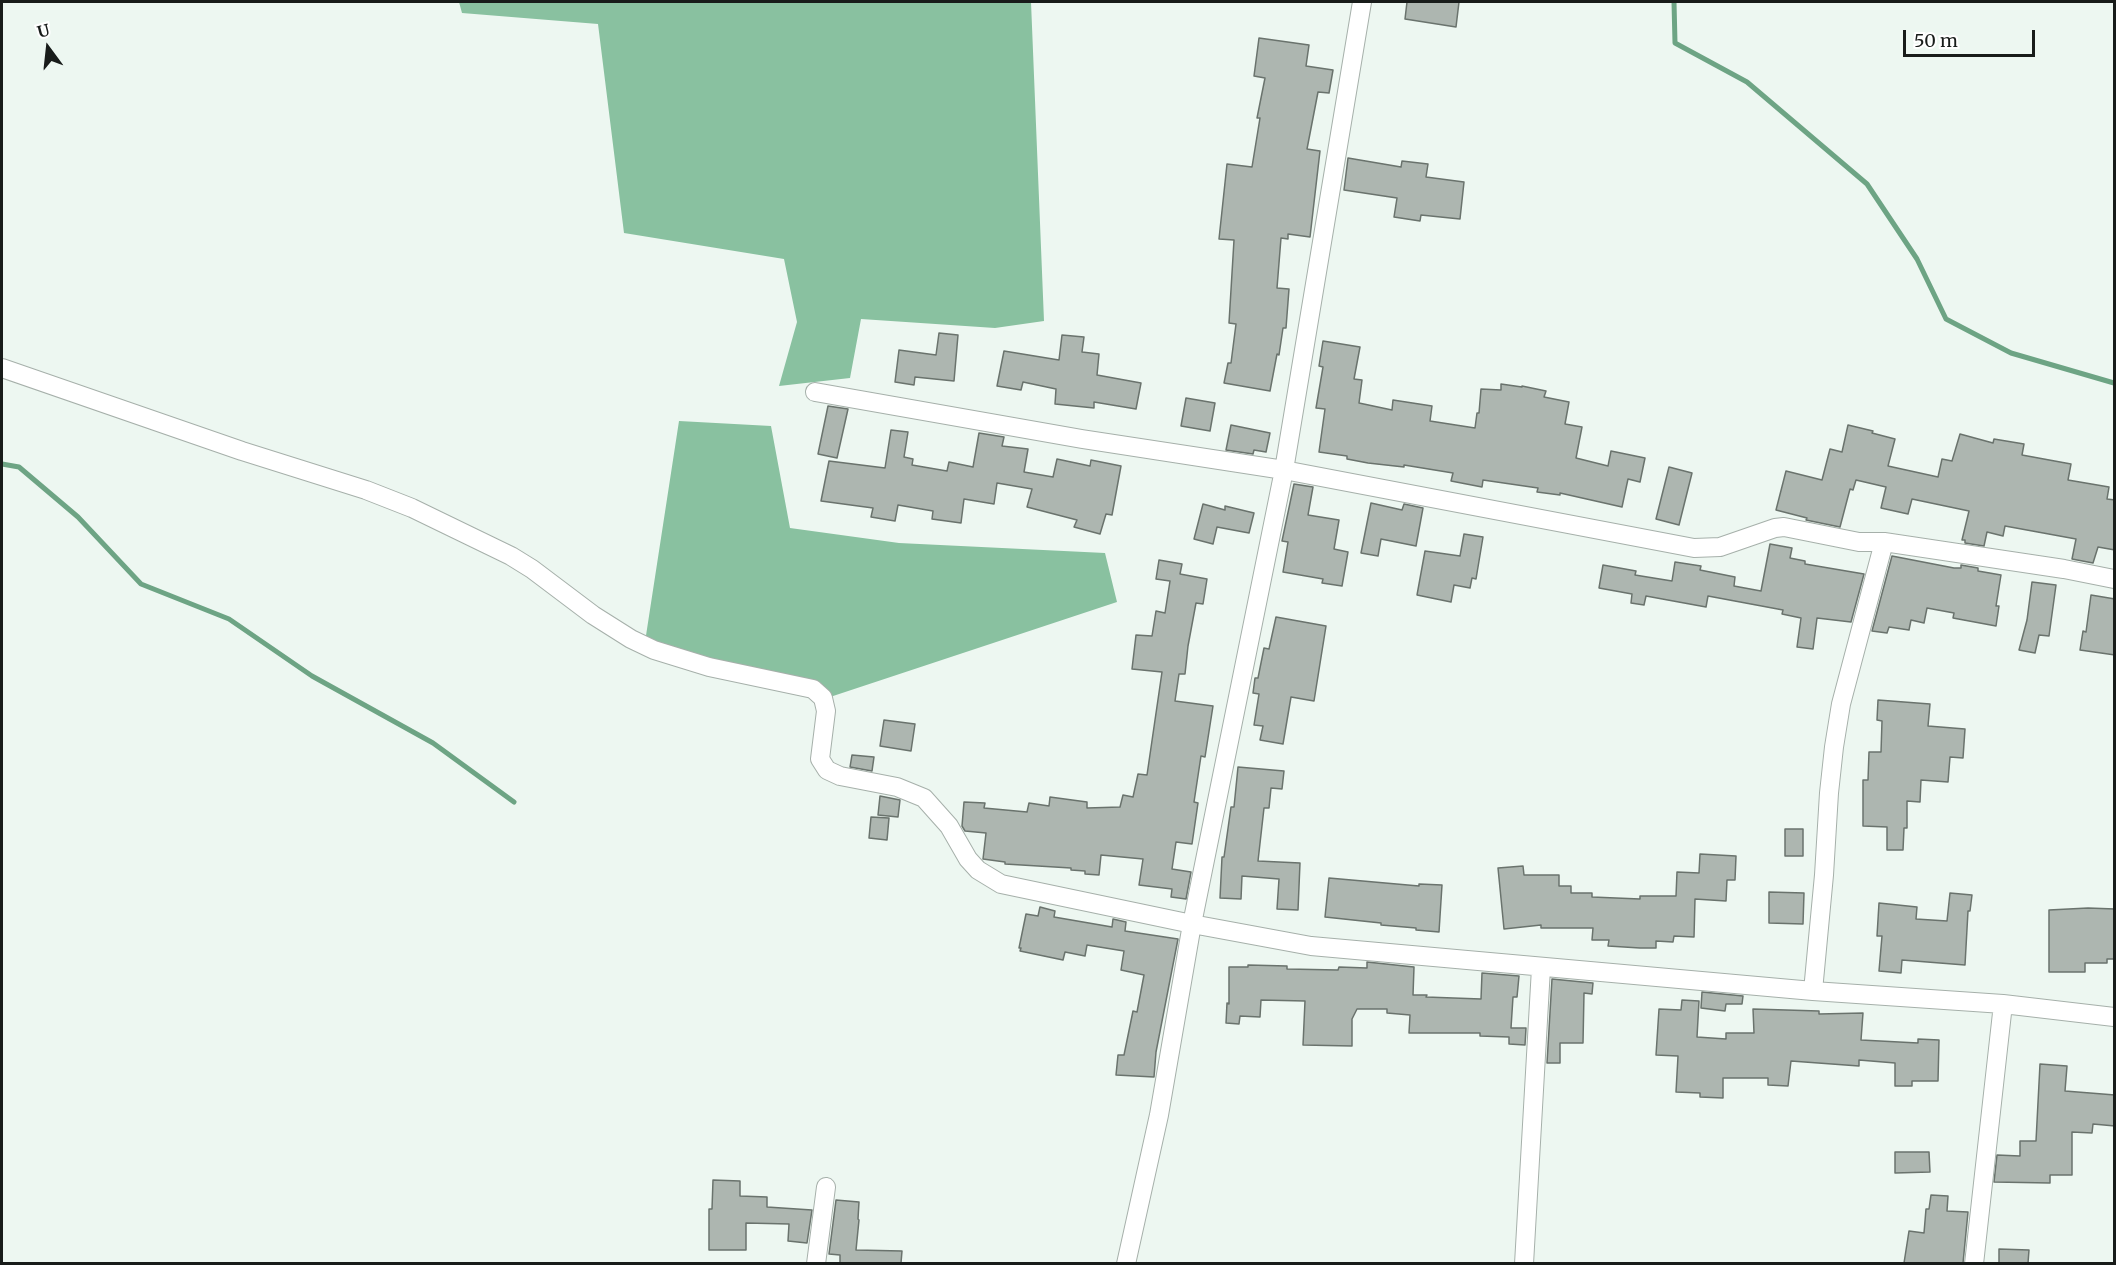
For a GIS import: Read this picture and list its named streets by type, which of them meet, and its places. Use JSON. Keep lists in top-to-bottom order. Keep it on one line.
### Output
{"scale_bar":"50 m","north":"top"}
